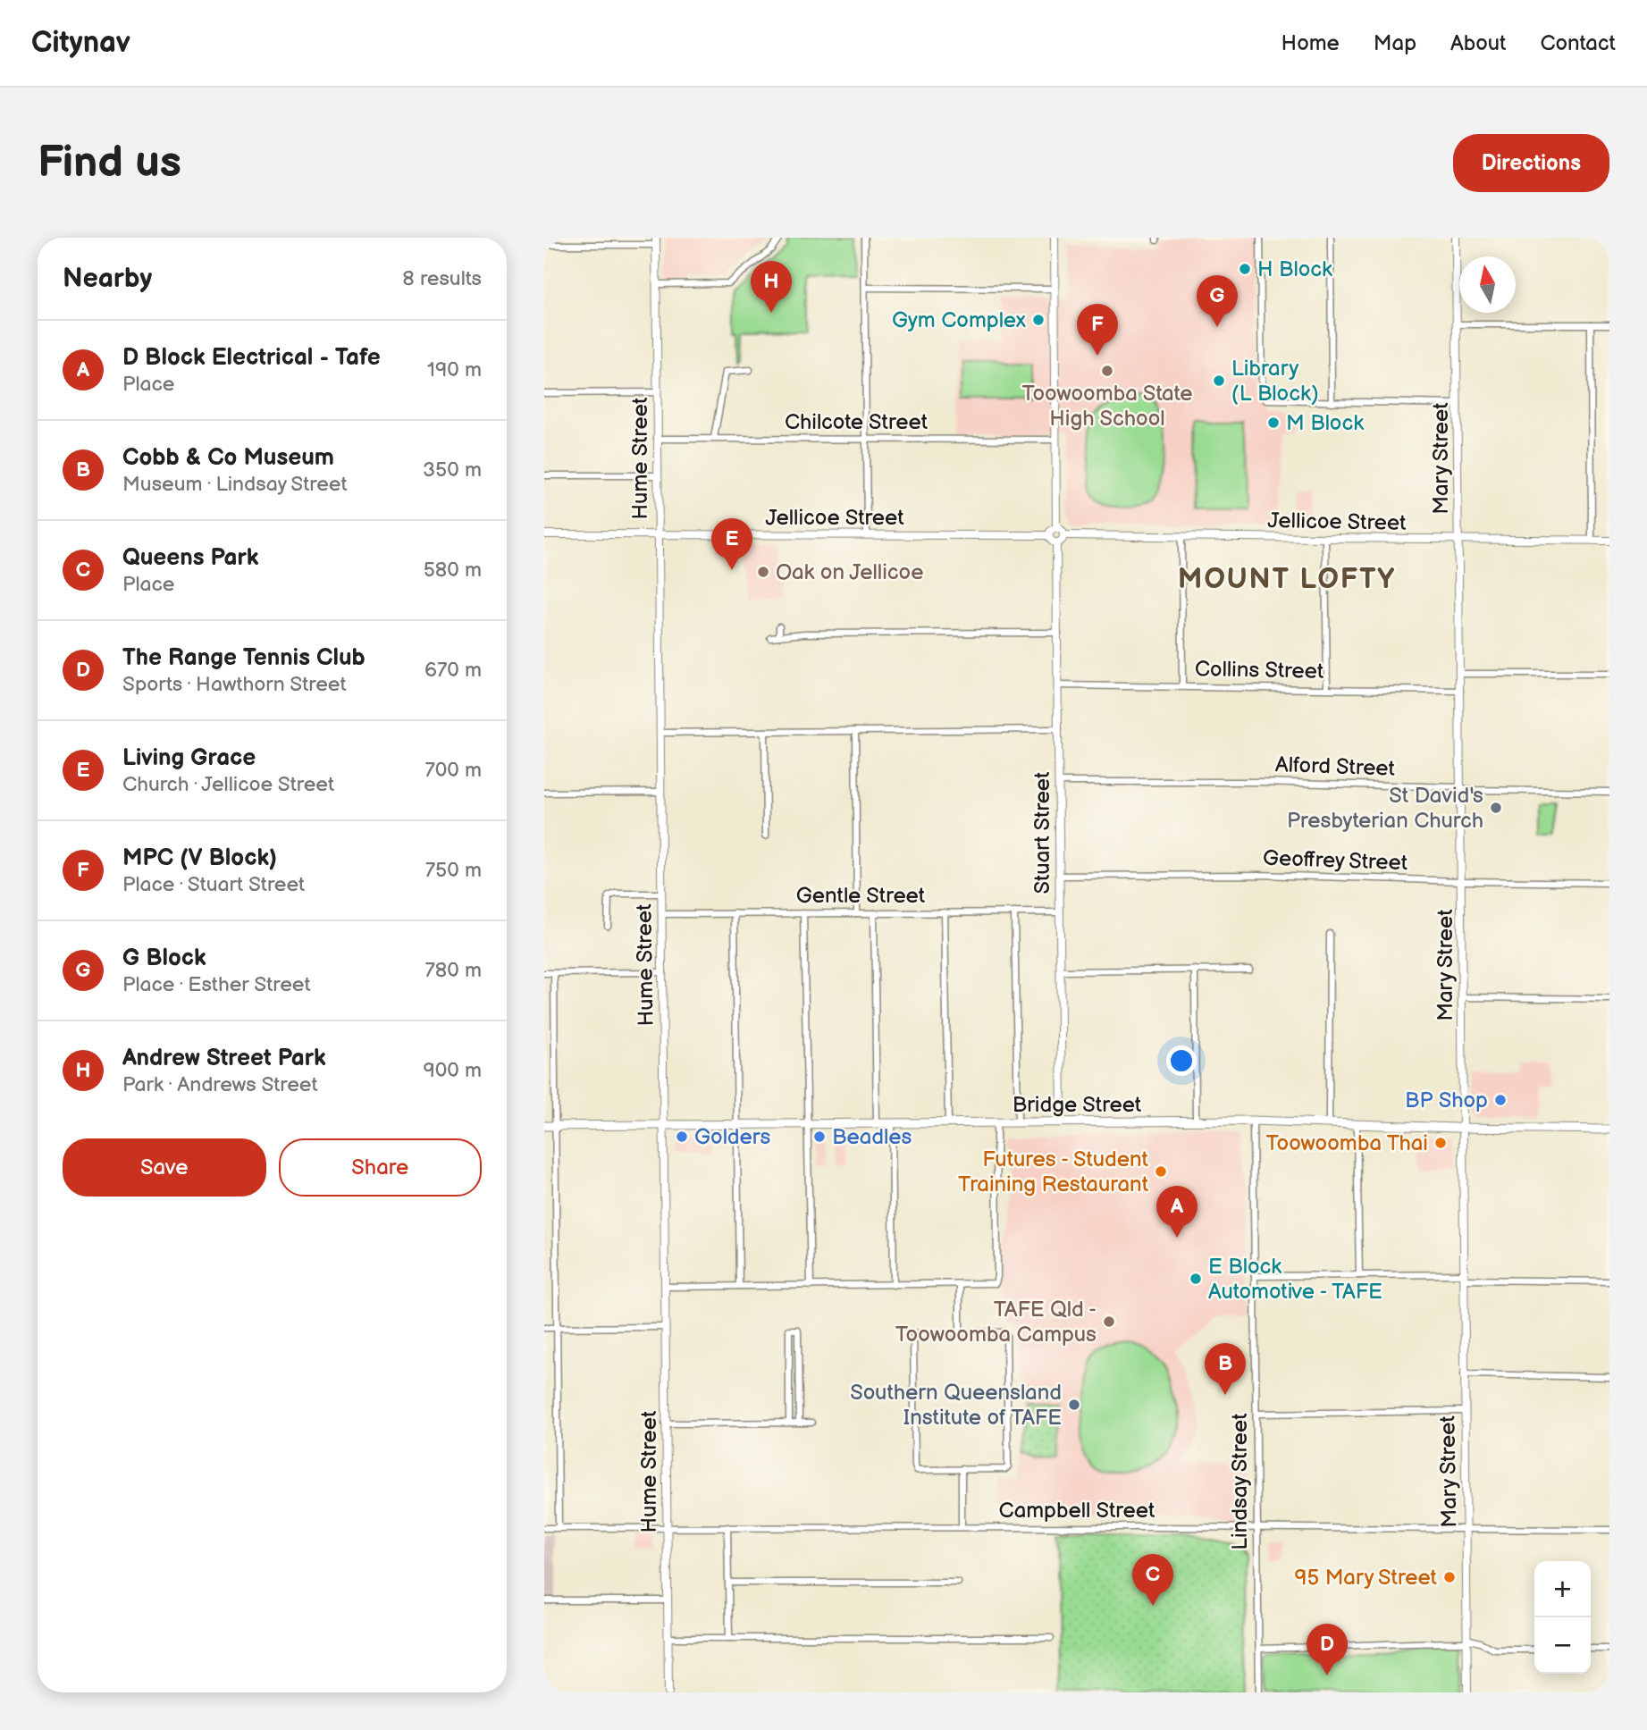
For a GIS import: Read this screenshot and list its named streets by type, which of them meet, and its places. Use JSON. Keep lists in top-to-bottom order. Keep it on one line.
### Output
{"streets":{"main road":["Bridge Street"],"street":["Chilcote Street","Hume Street","Mary Street","Jellicoe Street","Collins Street","Alford Street","Stuart Street","Geoffrey Street","Gentle Street","Lindsay Street","Campbell Street"]},"crossings":[["Chilcote Street","Hume Street"],["Hume Street","Jellicoe Street"],["Hume Street","Gentle Street"],["Hume Street","Bridge Street"],["Hume Street","Campbell Street"],["Mary Street","Jellicoe Street"],["Mary Street","Collins Street"],["Mary Street","Alford Street"],["Mary Street","Geoffrey Street"],["Mary Street","Bridge Street"],["Mary Street","Campbell Street"],["Jellicoe Street","Stuart Street"],["Collins Street","Stuart Street"],["Alford Street","Stuart Street"],["Stuart Street","Geoffrey Street"],["Stuart Street","Gentle Street"],["Stuart Street","Bridge Street"],["Bridge Street","Lindsay Street"],["Lindsay Street","Campbell Street"]],"districts":["MOUNT LOFTY"],"places":["H Block","Gym Complex","Toowoomba State High School","Library (L Block)","M Block","Oak on Jellicoe","St David's Presbyterian Church","BP Shop","Golders","Beadles","Toowoomba Thai","Futures - Student Training Restaurant","E Block Automotive - TAFE","TAFE Qld - Toowoomba Campus","Southern Queensland Institute of TAFE","95 Mary Street"],"north":"top","page":{"header":"Citynav","nav":["Home","Map","About","Contact"],"buttons":["Directions",["Save","Share"]],"title":"Find us","heading":["Nearby","8 results"],"pins":["H","G","F","E","A","B","C","D"],"list":[{"mark":"A","name":"D Block Electrical - Tafe","note":"Place","value":"190 m"},{"mark":"B","name":"Cobb & Co Museum","note":"Museum · Lindsay Street","value":"350 m"},{"mark":"C","name":"Queens Park","note":"Place","value":"580 m"},{"mark":"D","name":"The Range Tennis Club","note":"Sports · Hawthorn Street","value":"670 m"},{"mark":"E","name":"Living Grace","note":"Church · Jellicoe Street","value":"700 m"},{"mark":"F","name":"MPC (V Block)","note":"Place · Stuart Street","value":"750 m"},{"mark":"G","name":"G Block","note":"Place · Esther Street","value":"780 m"},{"mark":"H","name":"Andrew Street Park","note":"Park · Andrews Street","value":"900 m"}],"map_buttons":["+","−"]}}
